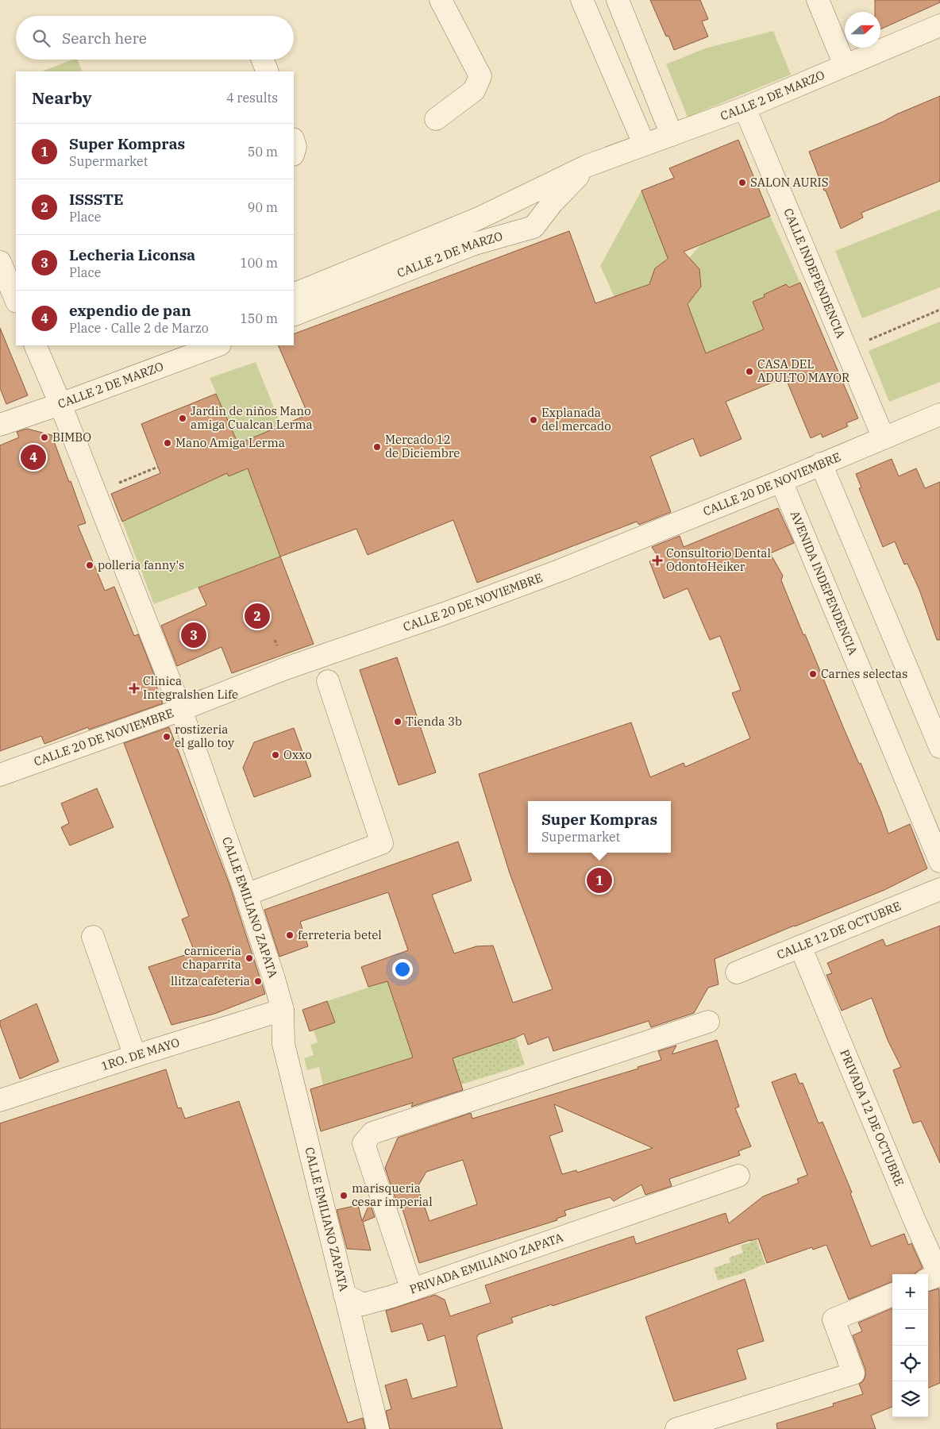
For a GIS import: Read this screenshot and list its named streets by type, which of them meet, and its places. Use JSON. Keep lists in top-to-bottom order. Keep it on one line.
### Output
{"streets":{"street":["CALLE 2 DE MARZO","CALLE INDEPENDENCIA","CALLE 20 DE NOVIEMBRE","AVENIDA INDEPENDENCIA","CALLE EMILIANO ZAPATA","CALLE 12 DE OCTUBRE","1RO. DE MAYO","PRIVADA 12 DE OCTUBRE","PRIVADA EMILIANO ZAPATA"]},"crossings":[["CALLE 2 DE MARZO","CALLE INDEPENDENCIA"],["CALLE 2 DE MARZO","CALLE EMILIANO ZAPATA"],["CALLE INDEPENDENCIA","CALLE 20 DE NOVIEMBRE"],["CALLE 20 DE NOVIEMBRE","AVENIDA INDEPENDENCIA"],["CALLE 20 DE NOVIEMBRE","CALLE EMILIANO ZAPATA"],["CALLE EMILIANO ZAPATA","1RO. DE MAYO"],["CALLE 12 DE OCTUBRE","PRIVADA 12 DE OCTUBRE"]],"places":{"other":["SALON AURIS","CASA DEL ADULTO MAYOR","Jardin de niños Mano amiga Cualcan Lerma","Explanada del mercado","BIMBO","Mano Amiga Lerma","Mercado 12 de Diciembre","polleria fanny's","Carnes selectas","Tienda 3b","rostizeria el gallo toy","Oxxo","ferreteria betel","carniceria chaparrita","llitza cafeteria","marisqueria cesar imperial"],"health":["Consultorio Dental OdontoHeiker","Clinica Integralshen Life"]},"north":"right","page":{"search":"Search here","heading":["Nearby","4 results"],"list":[{"mark":"1","name":"Super Kompras","note":"Supermarket","value":"50 m"},{"mark":"2","name":"ISSSTE","note":"Place","value":"90 m"},{"mark":"3","name":"Lecheria Liconsa","note":"Place","value":"100 m"},{"mark":"4","name":"expendio de pan","note":"Place · Calle 2 de Marzo","value":"150 m"}],"pins":["4","2","3","1"],"popup":["Super Kompras","Supermarket"],"map_buttons":["+","−"]}}
